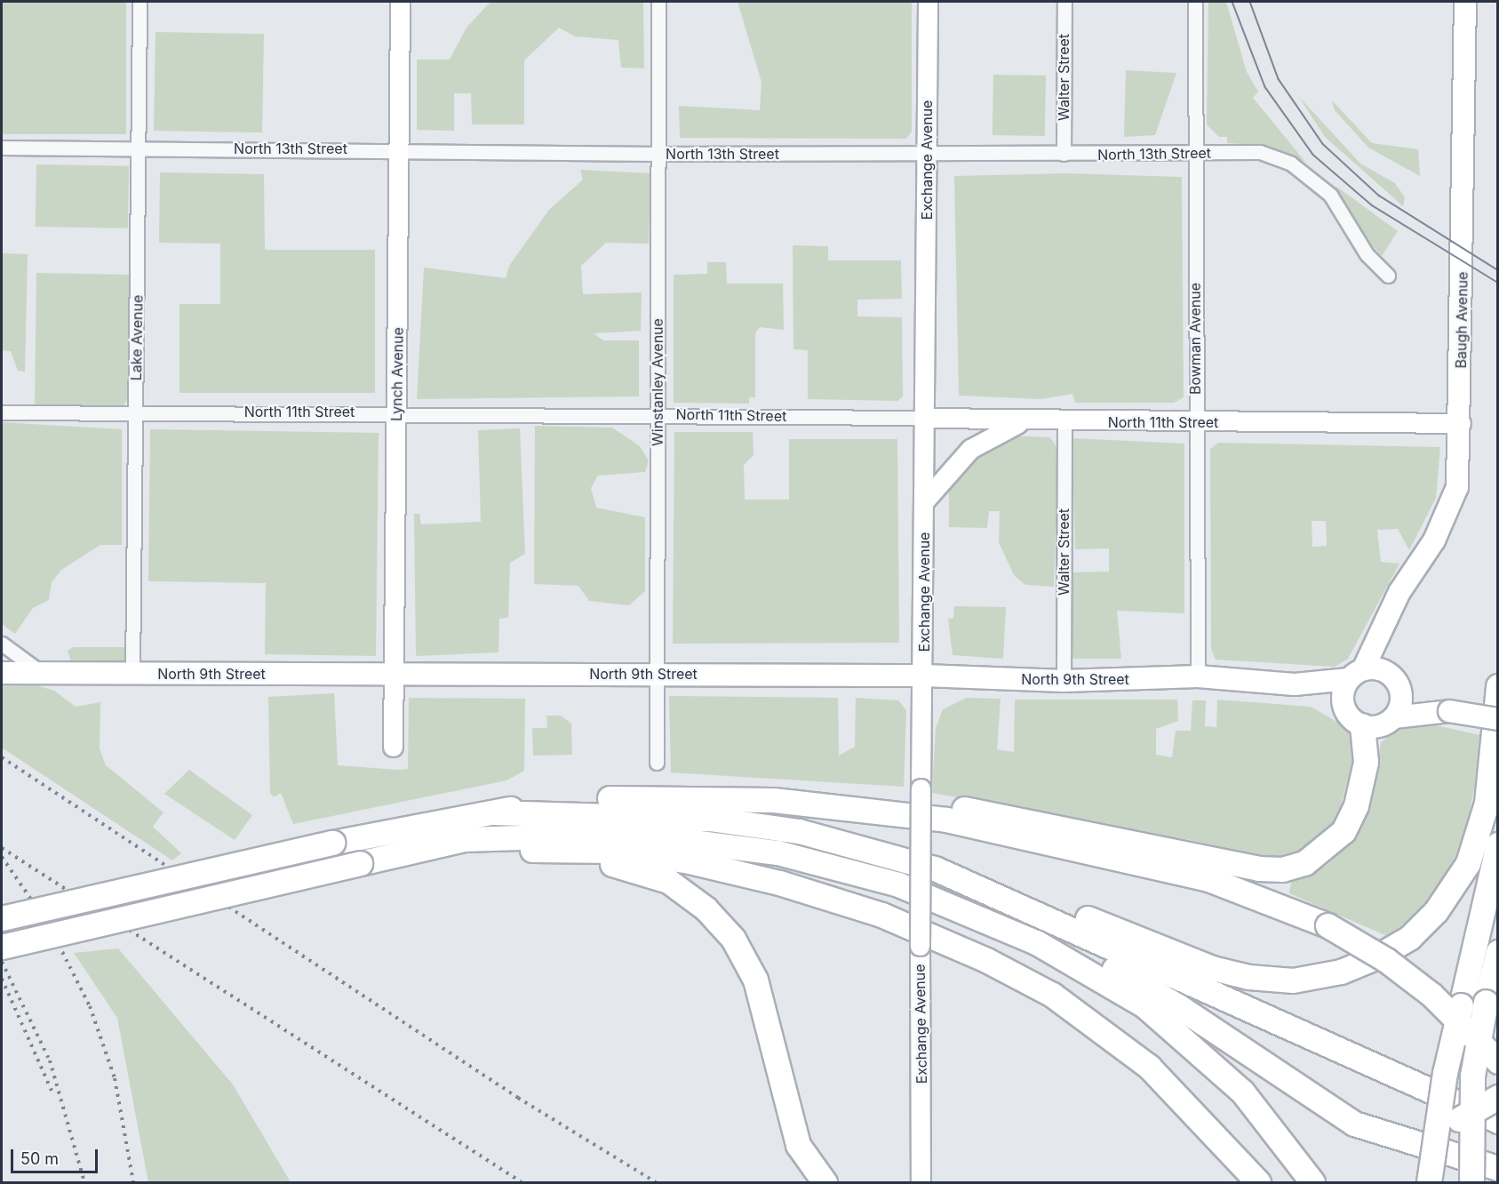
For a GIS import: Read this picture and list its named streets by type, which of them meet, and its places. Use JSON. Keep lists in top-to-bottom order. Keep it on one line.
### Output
{"streets":{"main road":["Baugh Avenue","North 9th Street"],"street":["Walter Street","North 13th Street","Exchange Avenue","Lake Avenue","Bowman Avenue","Lynch Avenue","Winstanley Avenue","North 11th Street"]},"crossings":[["Walter Street","North 13th Street"],["Walter Street","North 11th Street"],["Walter Street","North 9th Street"],["North 13th Street","Exchange Avenue"],["North 13th Street","Lake Avenue"],["North 13th Street","Bowman Avenue"],["North 13th Street","Lynch Avenue"],["North 13th Street","Winstanley Avenue"],["Exchange Avenue","North 11th Street"],["Exchange Avenue","North 9th Street"],["Baugh Avenue","North 11th Street"],["Baugh Avenue","North 9th Street"],["Lake Avenue","North 11th Street"],["Lake Avenue","North 9th Street"],["Bowman Avenue","North 11th Street"],["Bowman Avenue","North 9th Street"],["Lynch Avenue","North 11th Street"],["Lynch Avenue","North 9th Street"],["Winstanley Avenue","North 11th Street"],["Winstanley Avenue","North 9th Street"]],"scale_bar":"50 m"}
